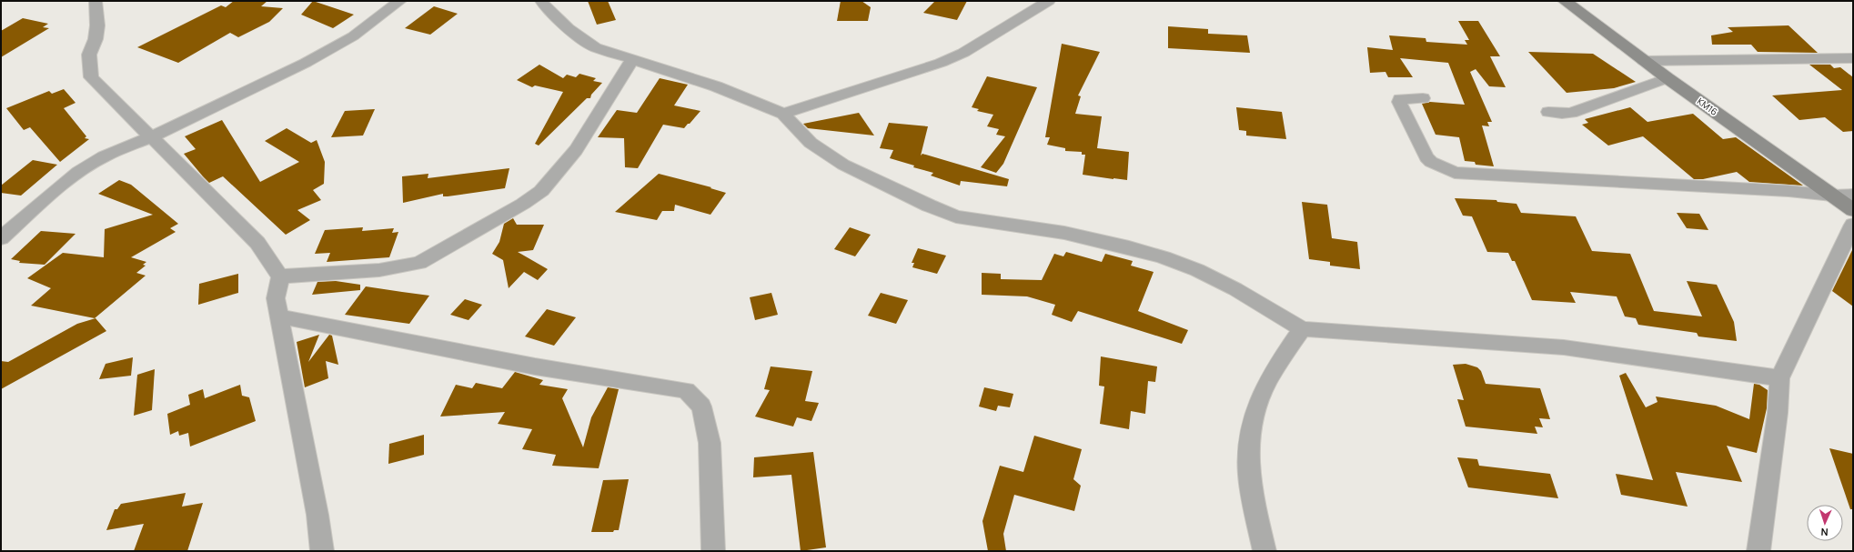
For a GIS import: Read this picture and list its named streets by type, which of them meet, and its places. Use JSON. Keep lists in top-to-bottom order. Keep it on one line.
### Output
{"streets":{"street":["KM16"]},"north":"bottom"}
